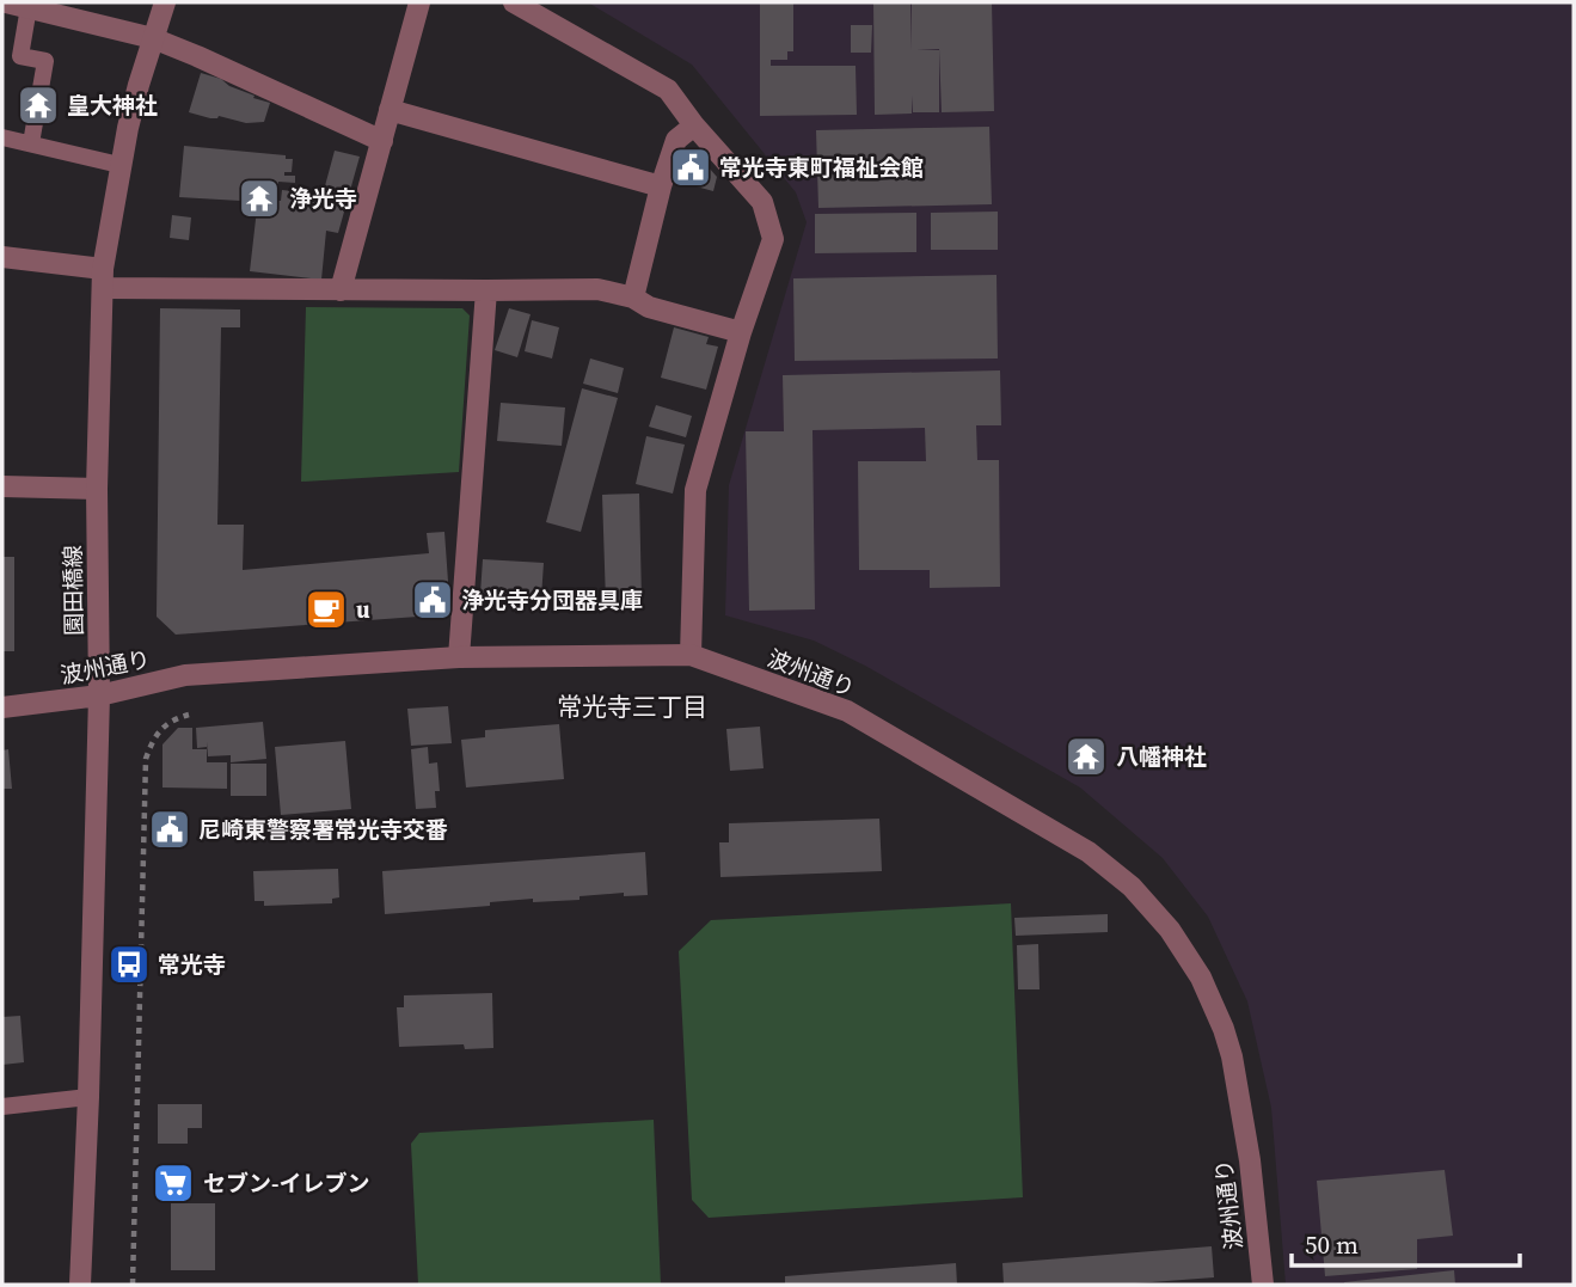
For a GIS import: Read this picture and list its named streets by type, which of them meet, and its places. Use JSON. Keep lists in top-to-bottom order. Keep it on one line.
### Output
{"streets":{"street":["園田橋線","波州通り"]},"crossings":[["園田橋線","波州通り"]],"districts":["常光寺三丁目"],"places":{"temple":["皇大神社","浄光寺","八幡神社"],"public building":["常光寺東町福祉会館","浄光寺分団器具庫","尼崎東警察署常光寺交番"],"cafe":["u"],"bus stop":["常光寺"],"supermarket":["セブン-イレブン"]},"scale_bar":"50 m"}
